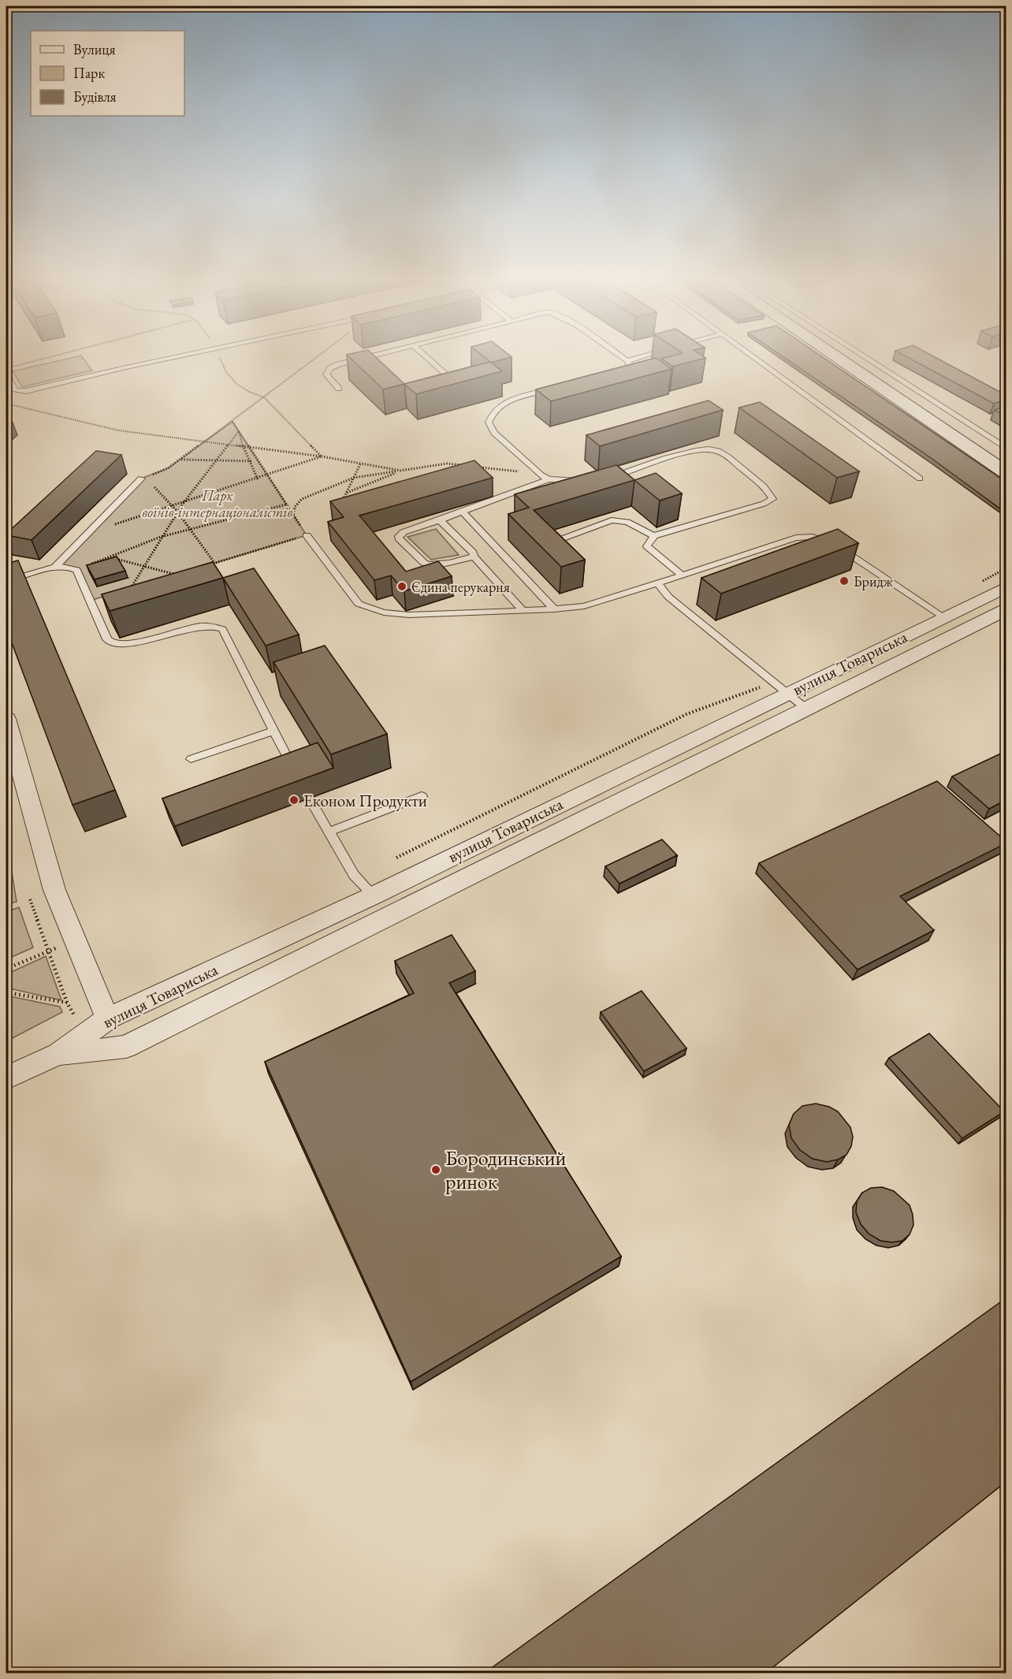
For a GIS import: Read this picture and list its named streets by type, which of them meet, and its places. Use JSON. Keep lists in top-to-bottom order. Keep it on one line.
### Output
{"streets":{"street":["вулиця Товариська"]},"parks":["Парк воїнів-інтернаціоналістів"],"places":["Бридж","Єдина перукарня","Економ Продукти","Бородинський ринок"],"legend":["Вулиця","Парк","Будівля"]}
